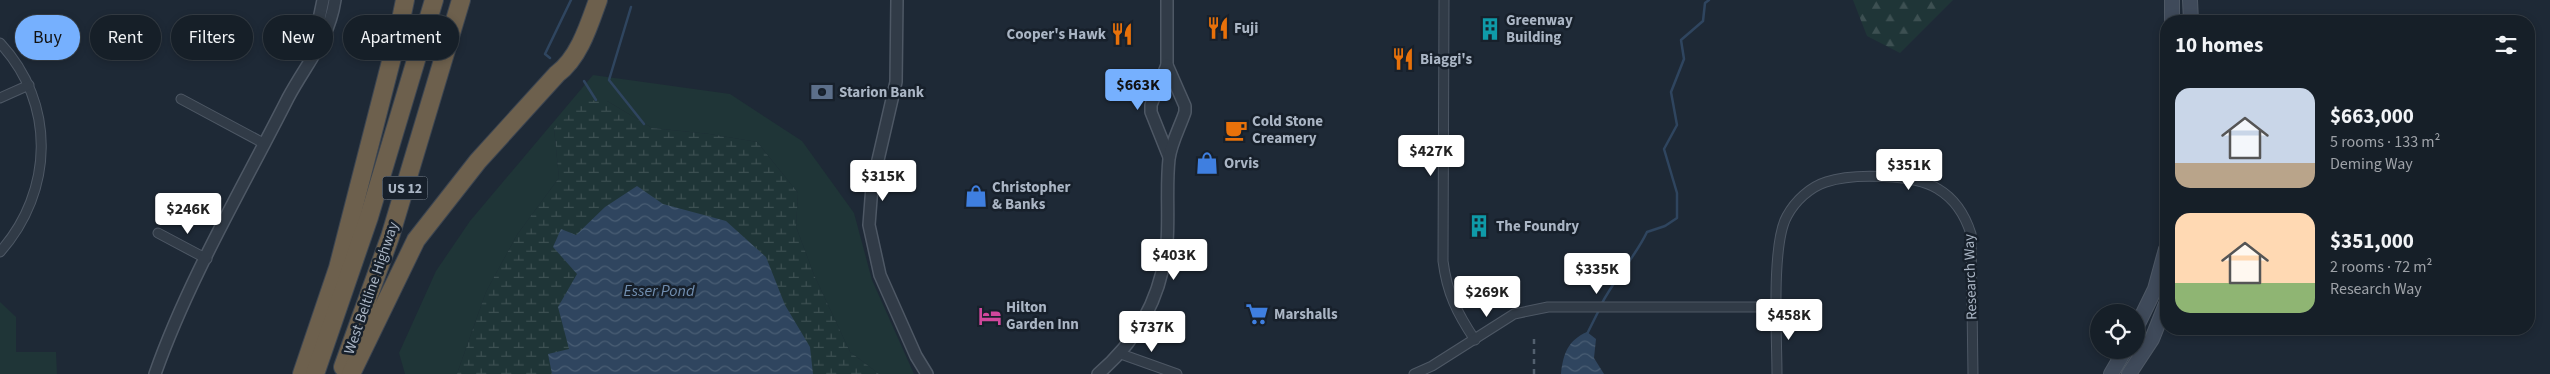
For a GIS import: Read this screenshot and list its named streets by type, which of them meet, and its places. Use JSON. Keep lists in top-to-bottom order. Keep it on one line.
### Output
{"streets":{"highway":["US 12","West Beltline Highway"],"street":["Research Way"]},"water":["Esser Pond"],"places":{"restaurant":["Fuji","Cooper's Hawk","Biaggi's"],"building":["Greenway Building","The Foundry"],"bank":["Starion Bank"],"cafe":["Cold Stone Creamery"],"shop":["Orvis","Christopher & Banks"],"supermarket":["Marshalls"],"hotel":["Hilton Garden Inn"]},"page":{"chip":["Buy","Rent","Filters","New","Apartment"],"heading":"10 homes","price":["$663K","$427K","$351K","$315K","$246K","$403K","$335K","$269K","$458K","$737K"],"list":[{"name":"$663,000","note":"5 rooms · 133 m² · Deming Way"},{"name":"$351,000","note":"2 rooms · 72 m² · Research Way"}]}}
